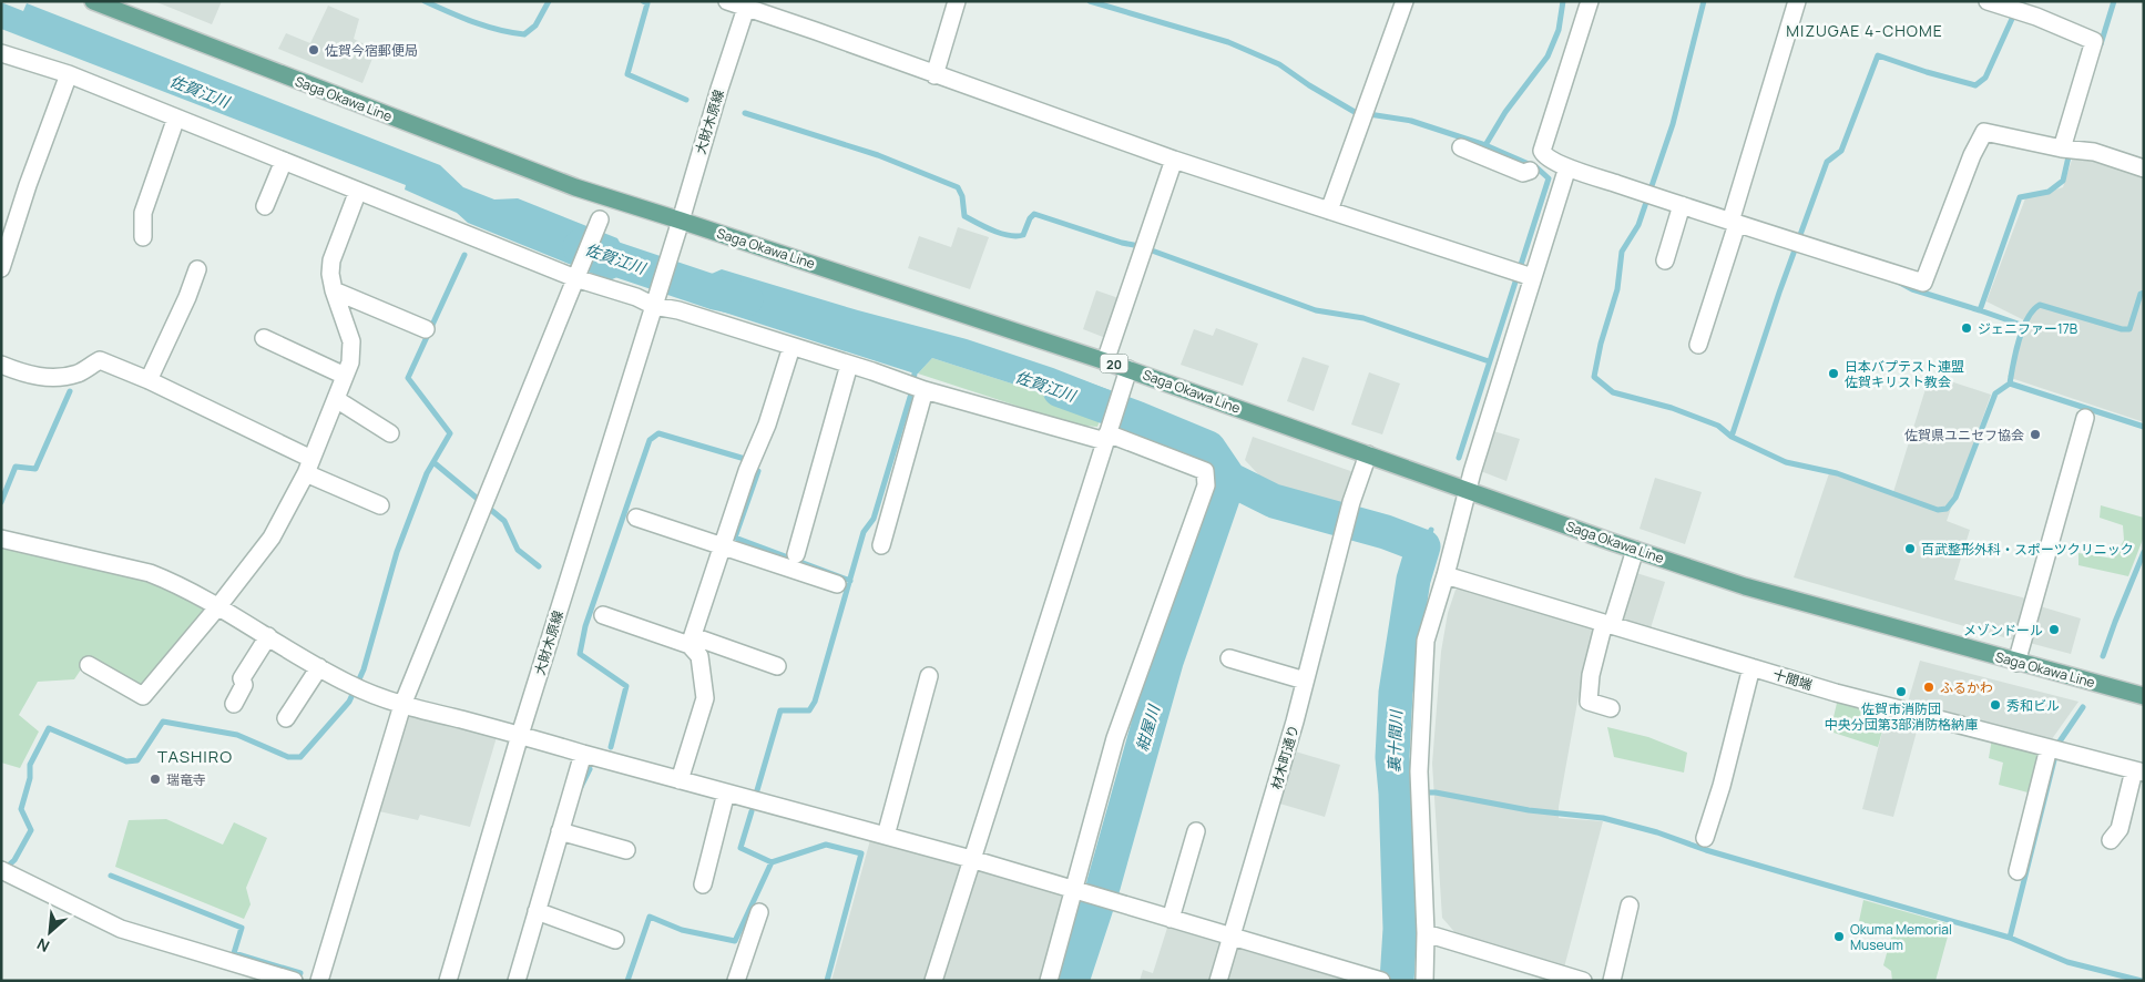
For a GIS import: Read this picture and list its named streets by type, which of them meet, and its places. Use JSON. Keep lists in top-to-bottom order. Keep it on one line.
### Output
{"streets":{"main road":["Saga Okawa Line","20"],"street":["大財木原線","十間端","材木町通り"]},"crossings":[["Saga Okawa Line","大財木原線"],["Saga Okawa Line","材木町通り"]],"districts":["MIZUGAE 4-CHOME","TASHIRO"],"water":["佐賀江川","紺屋川","裏十間川"],"places":["佐賀今宿郵便局","ジェニファー17B","日本バプテスト連盟 佐賀キリスト教会","佐賀県ユニセフ協会","百武整形外科・スポーツクリニック","メゾンドール","ふるかわ","佐賀市消防団 中央分団第3部消防格納庫","秀和ビル","瑞竜寺","Okuma Memorial Museum"],"north":"bottom left"}
